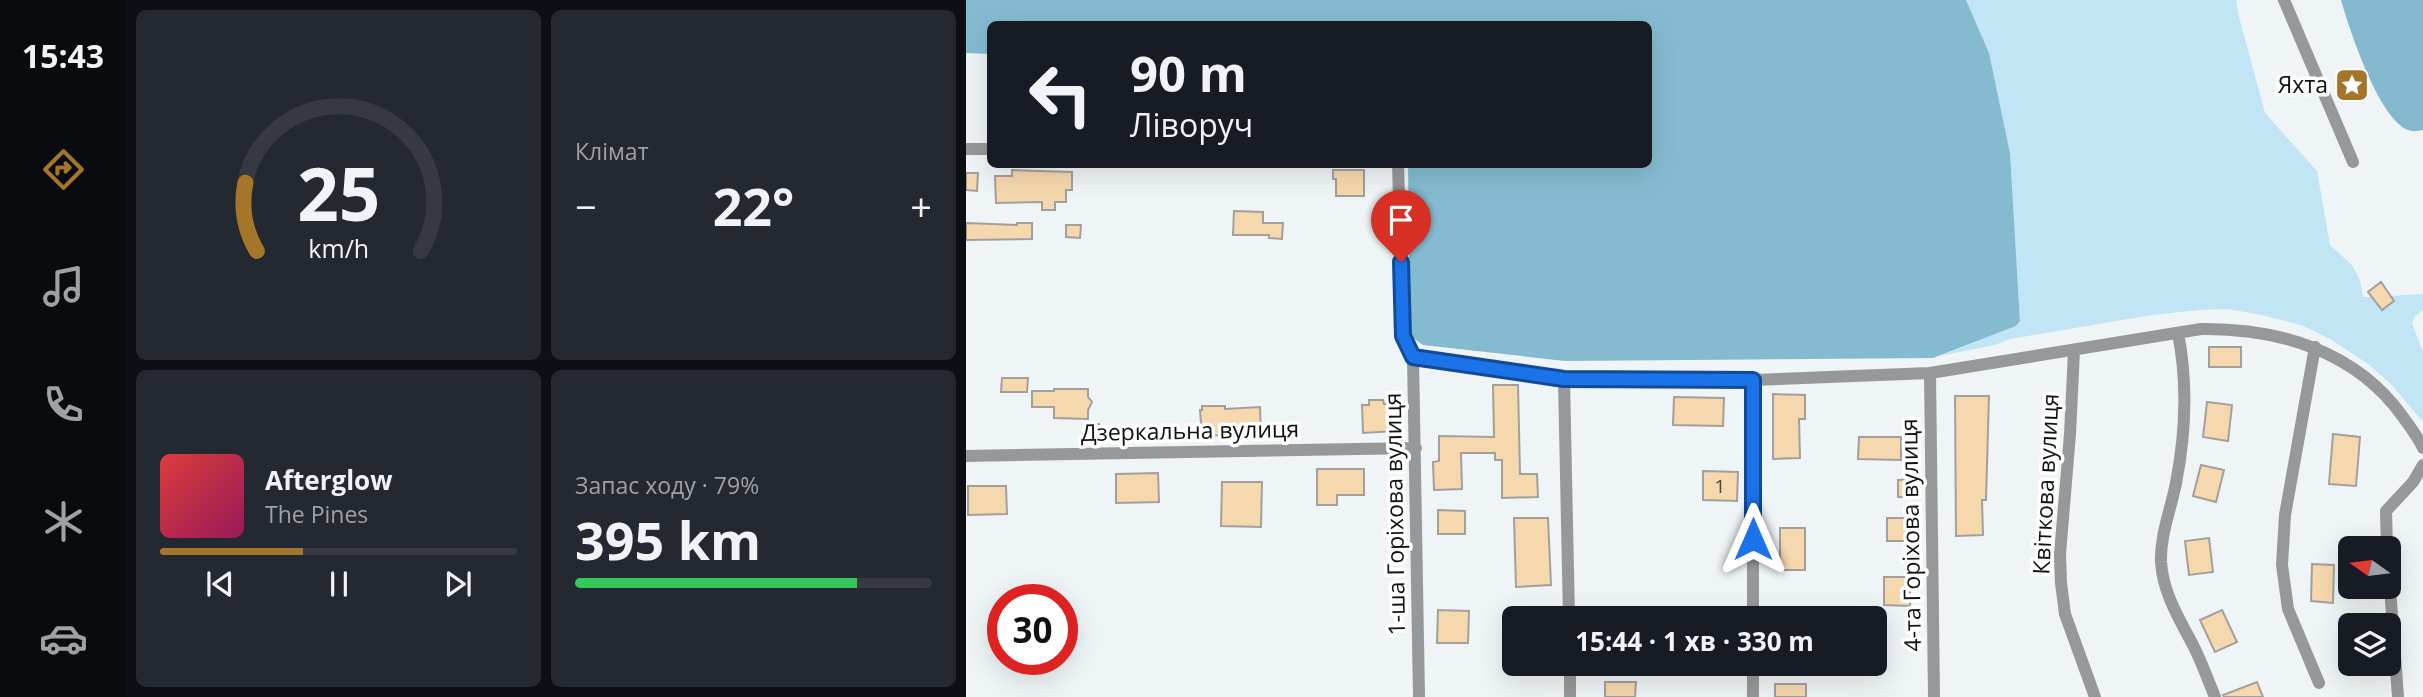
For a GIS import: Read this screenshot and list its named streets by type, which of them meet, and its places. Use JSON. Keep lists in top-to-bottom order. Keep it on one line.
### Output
{"streets":{"street":["Дзеркальна вулиця","Квіткова вулиця","1-ша Горіхова вулиця","4-та Горіхова вулиця"]},"crossings":[["Дзеркальна вулиця","1-ша Горіхова вулиця"]],"places":{"place":["Яхта"]},"house_numbers":["1"],"north":"left","page":{"tabs":"15:43","tile":["Клімат",["Запас ходу · 79%","395 km"]],"turn":["90 m","Ліворуч"],"heat":["−","22°","+"],"song":["Afterglow","The Pines"],"limit":"30","trip":"15:44 · 1 хв · 330 m","gauge":["25","km/h"]}}
